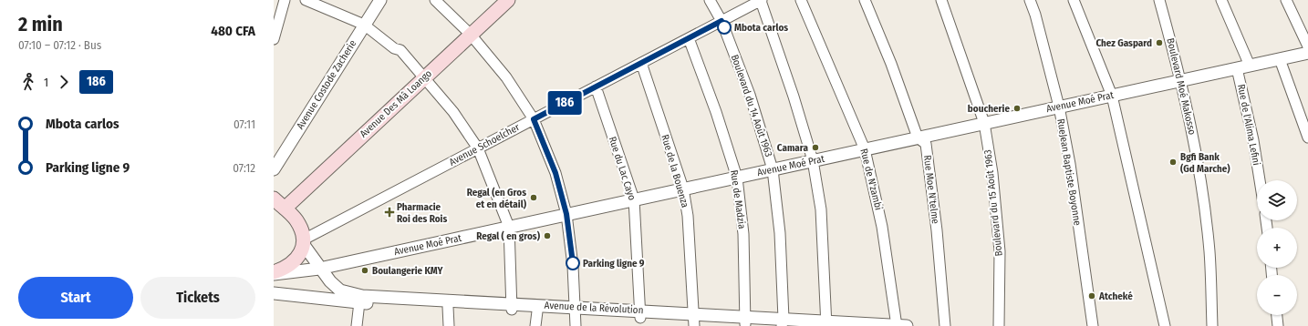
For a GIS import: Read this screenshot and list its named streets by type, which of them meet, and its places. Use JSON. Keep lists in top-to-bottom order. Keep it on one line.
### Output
{"streets":{"main road":["Avenue Des Mâ Loango"],"street":["Avenue Costode Zacherie","Boulevard Moé Makosso","Avenue Moé Prat","Boulevard du 14 Août 1963","Rue de l'Alima Lefini","Avenue Schoelcher","Rue du Lac Cayo","Rue de la Bouenza","RueJean Baptiste Boyonne","Rue de N'zambi","Rue Moe N'telme","Rue de Madzia","Boulevard du 15 Août 1963","Avenue de la Révolution"]},"crossings":[["Boulevard Moé Makosso","Avenue Moé Prat"],["Avenue Moé Prat","Boulevard du 14 Août 1963"],["Avenue Moé Prat","Rue de l'Alima Lefini"],["Avenue Moé Prat","Rue du Lac Cayo"],["Avenue Moé Prat","Rue de la Bouenza"],["Avenue Moé Prat","RueJean Baptiste Boyonne"],["Avenue Moé Prat","Rue de N'zambi"],["Avenue Moé Prat","Rue Moe N'telme"],["Avenue Moé Prat","Rue de Madzia"],["Avenue Moé Prat","Boulevard du 15 Août 1963"],["Avenue Moé Prat","Avenue de la Révolution"],["Boulevard du 14 Août 1963","Avenue Schoelcher"],["Boulevard du 14 Août 1963","Avenue de la Révolution"],["Avenue Schoelcher","Rue du Lac Cayo"],["Avenue Schoelcher","Rue de la Bouenza"],["Avenue Schoelcher","Rue de Madzia"],["Avenue Schoelcher","Avenue de la Révolution"],["Rue du Lac Cayo","Avenue de la Révolution"],["Rue de la Bouenza","Avenue de la Révolution"],["Rue de N'zambi","Avenue de la Révolution"],["Rue de Madzia","Avenue de la Révolution"]],"places":{"other":["Mbota carlos","Chez Gaspard","boucherie","Camara","Bgfi Bank (Gd Marche)","Regal (en Gros et en détail)","Regal ( en gros)","Parking ligne 9","Boulangerie KMY","Atcheké"],"health":["Pharmacie Roi des Rois"]},"lines":["bus line 186"],"page":{"heading":["2 min","07:10 – 07:12 · Bus","480 CFA"],"on_map":"186","legs":["1","186"],"list":[{"name":"Mbota carlos","value":"07:11"},{"name":"Parking ligne 9","value":"07:12"}],"map_buttons":["+","−"],"buttons":["Start","Tickets"]}}
